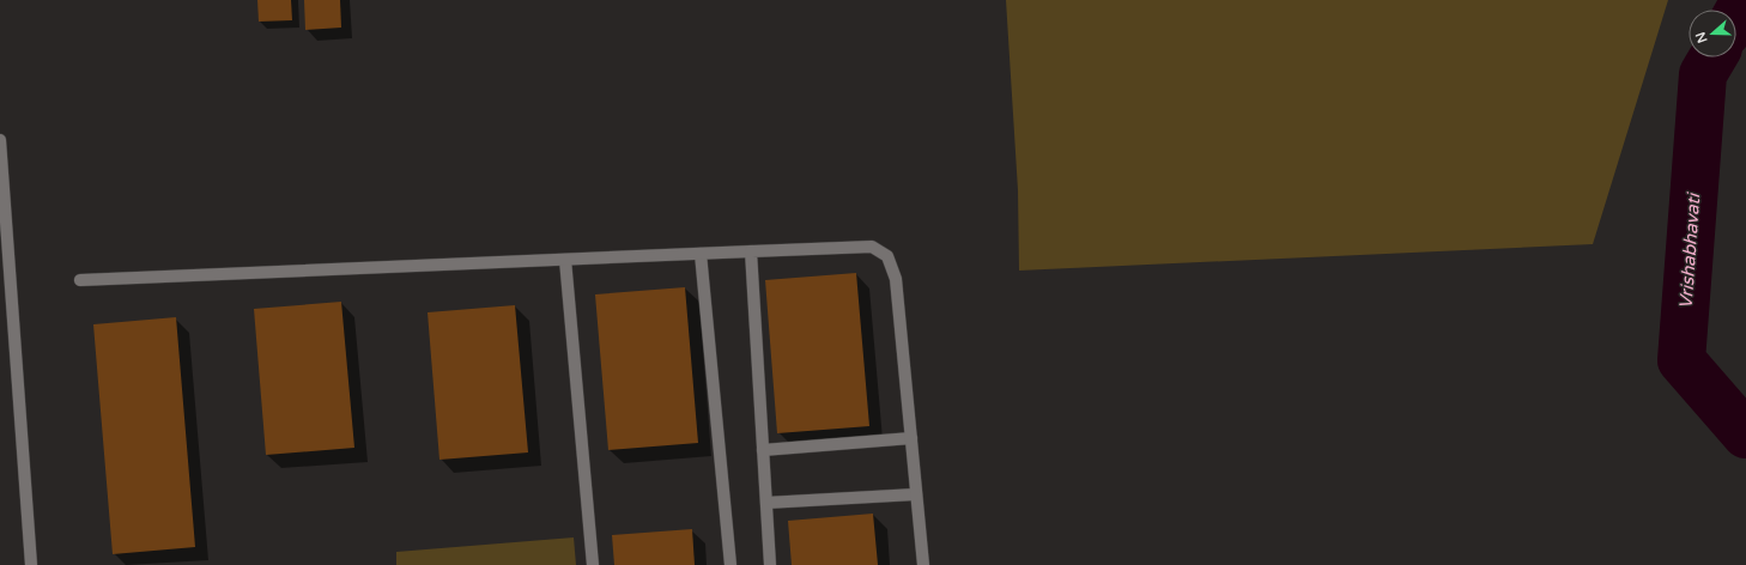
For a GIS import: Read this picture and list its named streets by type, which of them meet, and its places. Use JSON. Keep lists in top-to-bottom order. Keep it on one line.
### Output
{"water":["Vrishabhavati"],"north":"left"}
